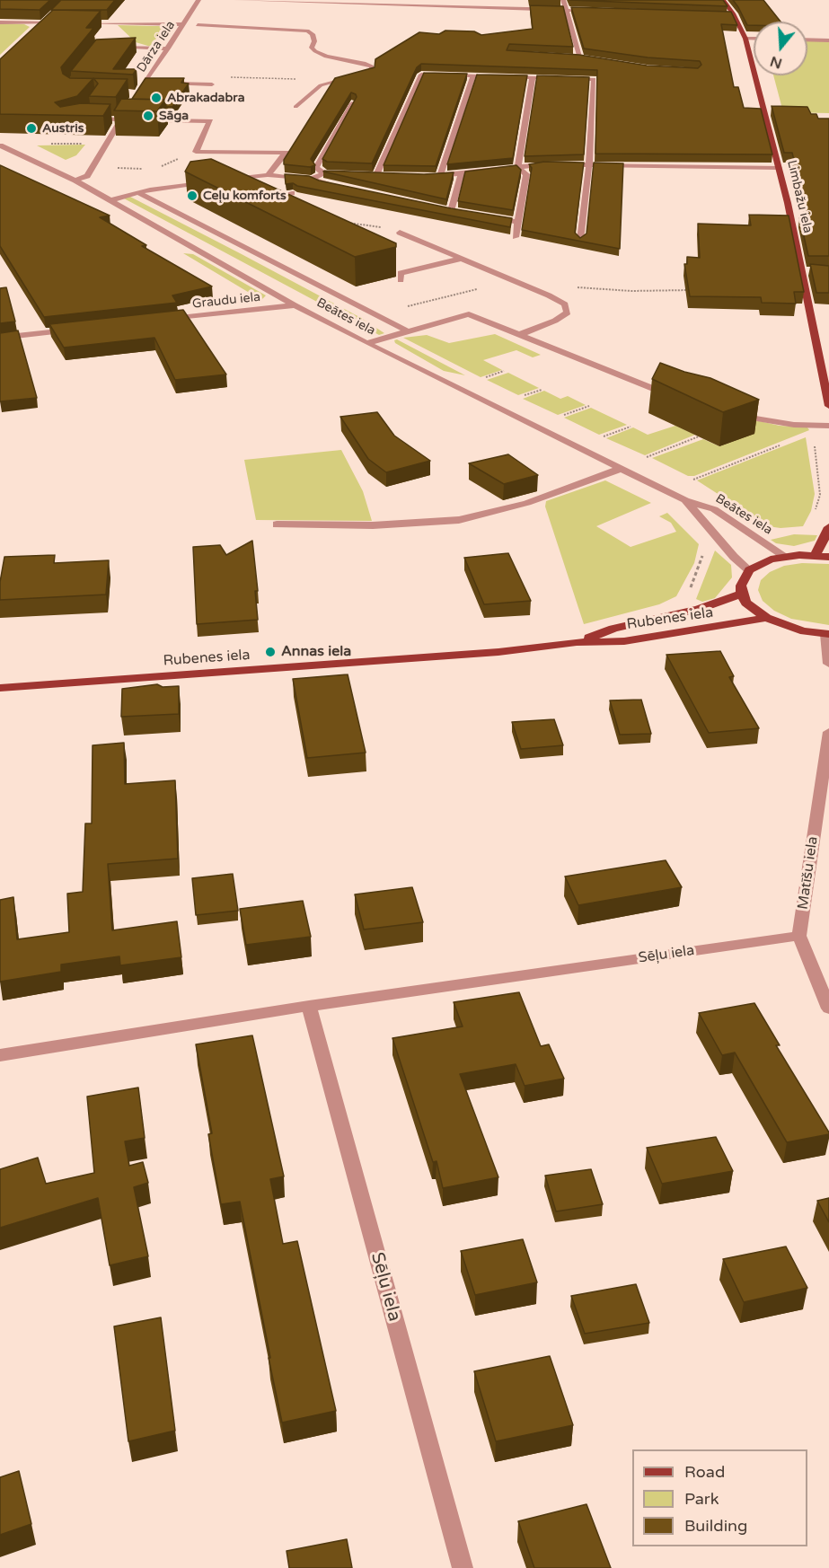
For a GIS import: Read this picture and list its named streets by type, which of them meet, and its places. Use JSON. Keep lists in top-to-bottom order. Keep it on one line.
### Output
{"streets":{"main road":["Limbažu iela","Rubenes iela"],"street":["Dārza iela","Graudu iela","Beātes iela","Matīšu iela","Sēļu iela"]},"crossings":[["Graudu iela","Beātes iela"],["Matīšu iela","Sēļu iela"]],"places":["Abrakadabra","Sāga","Austris","Ceļu komforts","Annas iela"],"legend":["Road","Park","Building"],"north":"bottom"}
